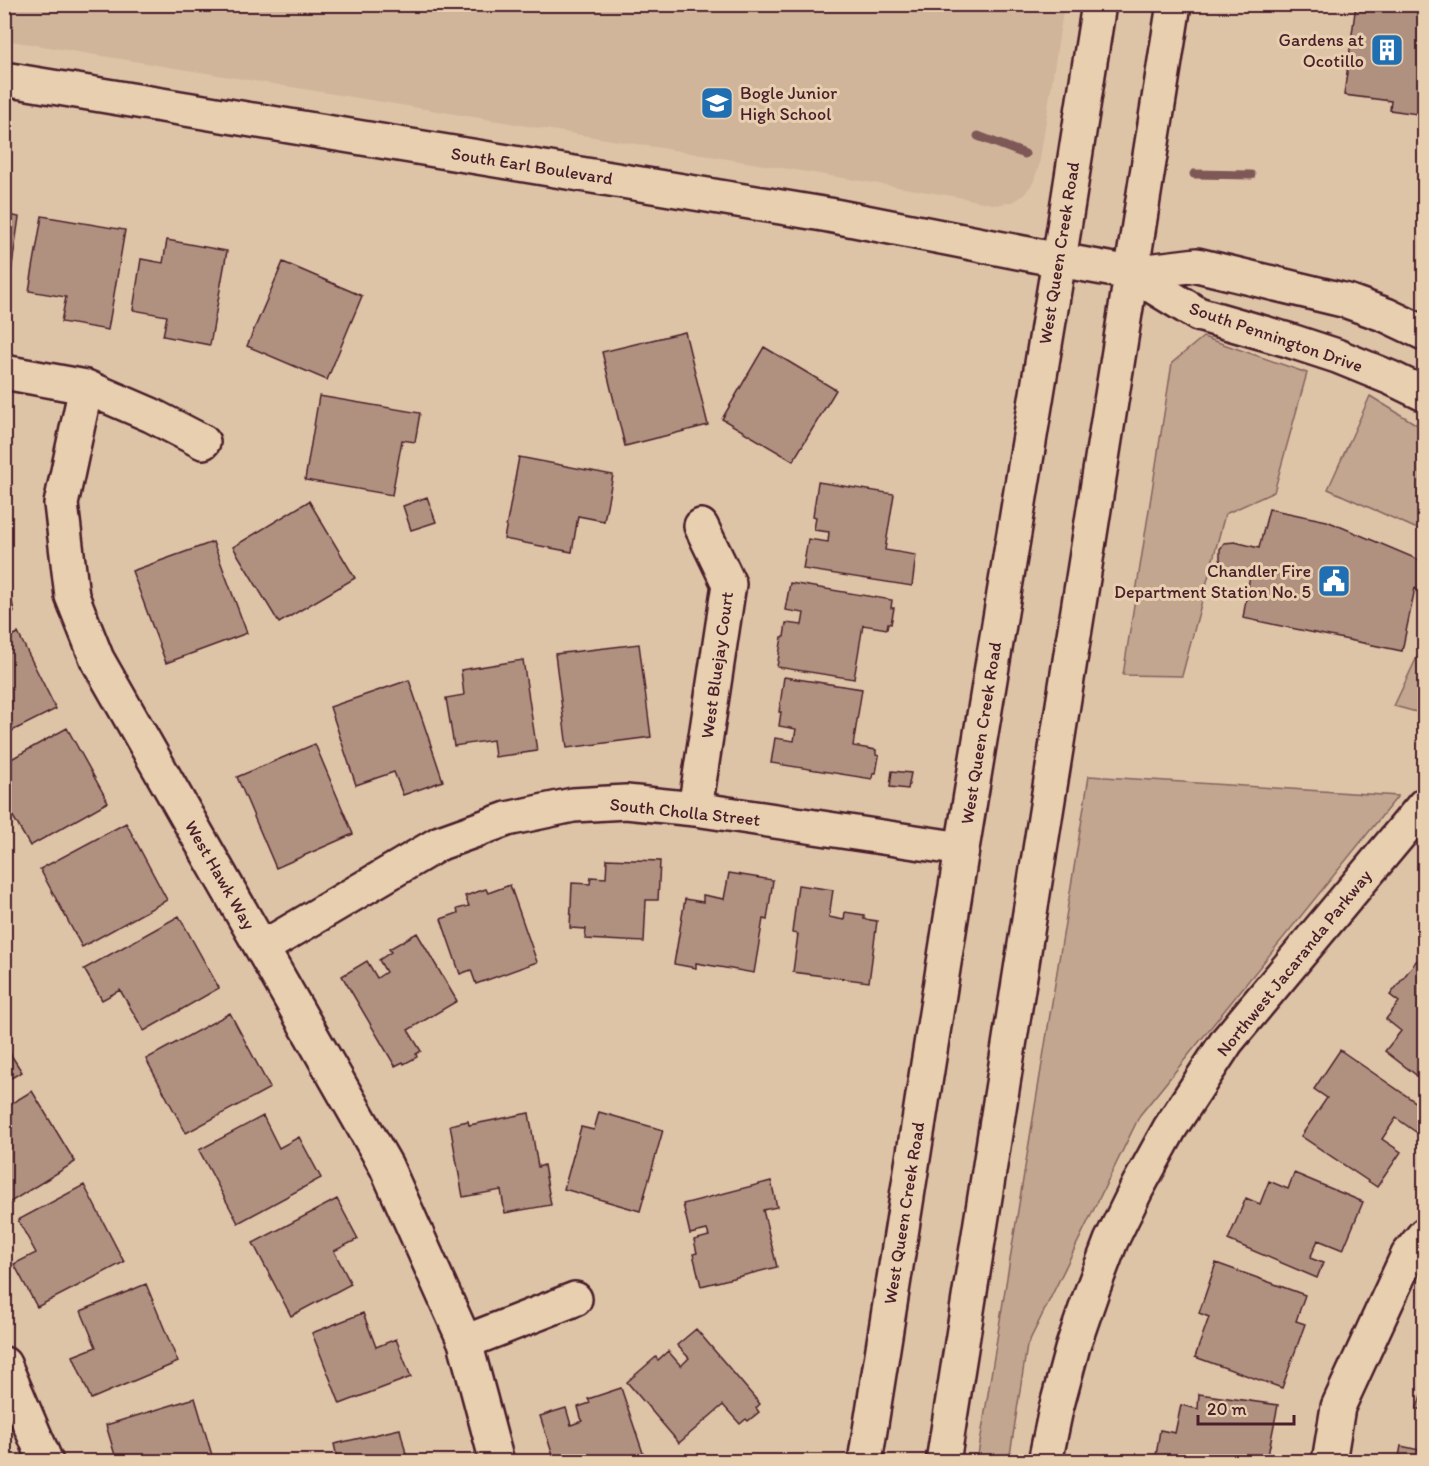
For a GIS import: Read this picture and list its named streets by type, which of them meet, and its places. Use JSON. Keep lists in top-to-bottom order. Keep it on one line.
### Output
{"streets":{"street":["South Earl Boulevard","West Queen Creek Road","South Pennington Drive","West Bluejay Court","South Cholla Street","West Hawk Way","Northwest Jacaranda Parkway"]},"crossings":[["South Earl Boulevard","West Queen Creek Road"],["South Earl Boulevard","South Pennington Drive"],["West Queen Creek Road","South Pennington Drive"],["West Queen Creek Road","South Cholla Street"],["West Bluejay Court","South Cholla Street"],["South Cholla Street","West Hawk Way"]],"places":{"building":["Gardens at Ocotillo"],"school or university":["Bogle Junior High School"],"public building":["Chandler Fire Department Station No. 5"]},"scale_bar":"20 m"}
